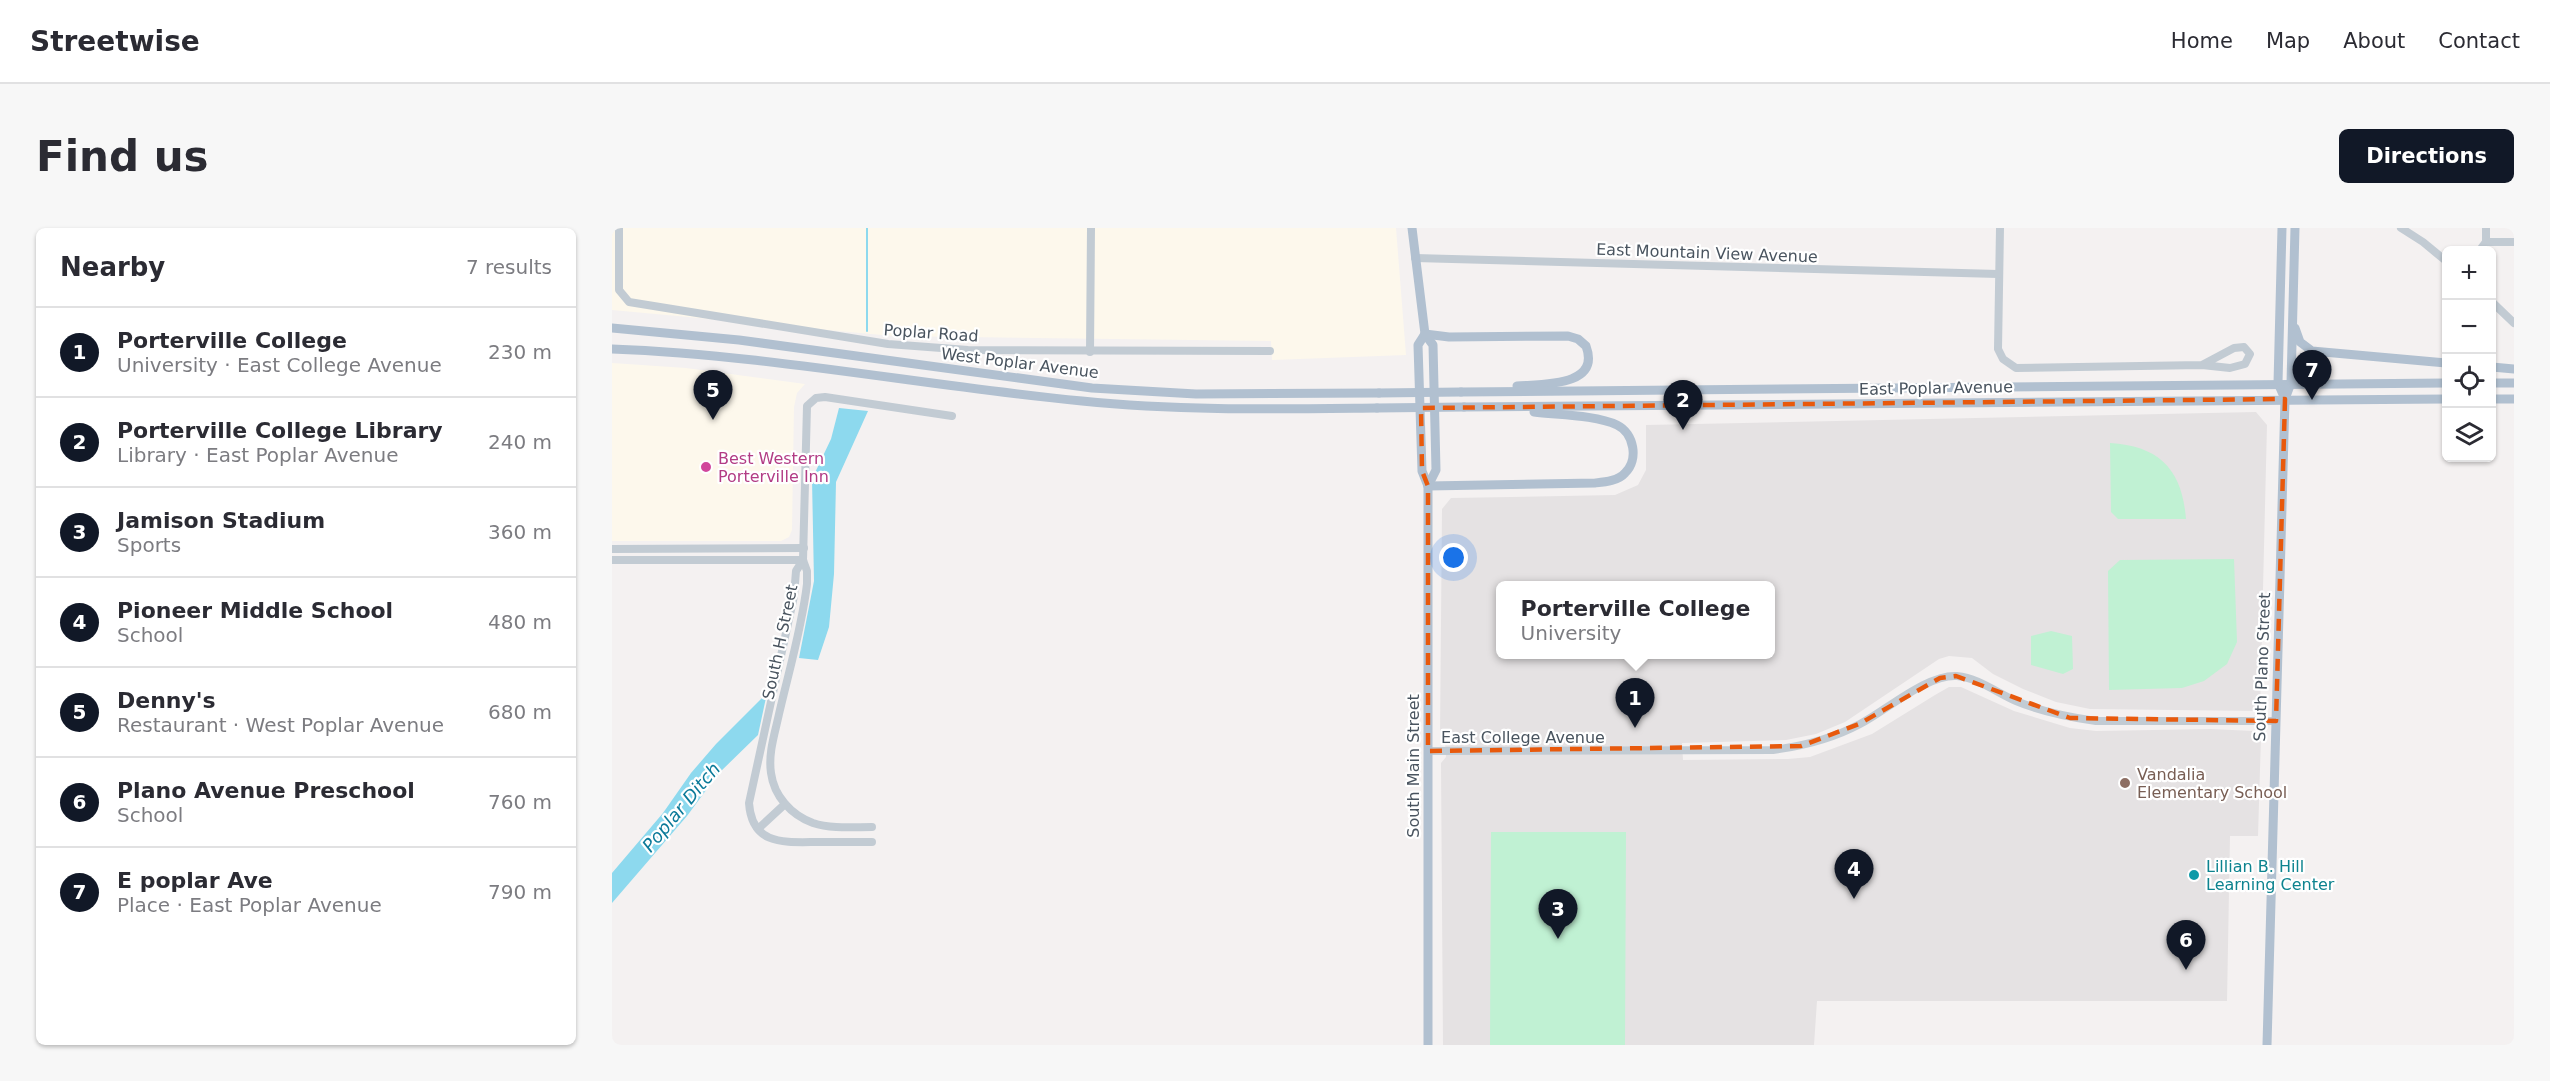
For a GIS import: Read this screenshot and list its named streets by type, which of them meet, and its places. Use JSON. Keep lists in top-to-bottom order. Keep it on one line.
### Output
{"streets":{"main road":["West Poplar Avenue","East Poplar Avenue","South Plano Street","South Main Street"],"street":["East Mountain View Avenue","Poplar Road","South H Street","East College Avenue"]},"crossings":[["East Mountain View Avenue","East Poplar Avenue"],["East Mountain View Avenue","South Main Street"],["West Poplar Avenue","East Poplar Avenue"],["East Poplar Avenue","South Plano Street"],["South Plano Street","East College Avenue"],["East College Avenue","South Main Street"]],"water":["Poplar Ditch"],"places":["Best Western Porterville Inn","Vandalia Elementary School","Lillian B. Hill Learning Center"],"page":{"header":"Streetwise","nav":["Home","Map","About","Contact"],"buttons":"Directions","title":"Find us","heading":["Nearby","7 results"],"map_buttons":["+","−"],"list":[{"mark":"1","name":"Porterville College","note":"University · East College Avenue","value":"230 m"},{"mark":"2","name":"Porterville College Library","note":"Library · East Poplar Avenue","value":"240 m"},{"mark":"3","name":"Jamison Stadium","note":"Sports","value":"360 m"},{"mark":"4","name":"Pioneer Middle School","note":"School","value":"480 m"},{"mark":"5","name":"Denny's","note":"Restaurant · West Poplar Avenue","value":"680 m"},{"mark":"6","name":"Plano Avenue Preschool","note":"School","value":"760 m"},{"mark":"7","name":"E poplar Ave","note":"Place · East Poplar Avenue","value":"790 m"}],"pins":["7","5","2","1","4","3","6"],"popup":["Porterville College","University"]}}
